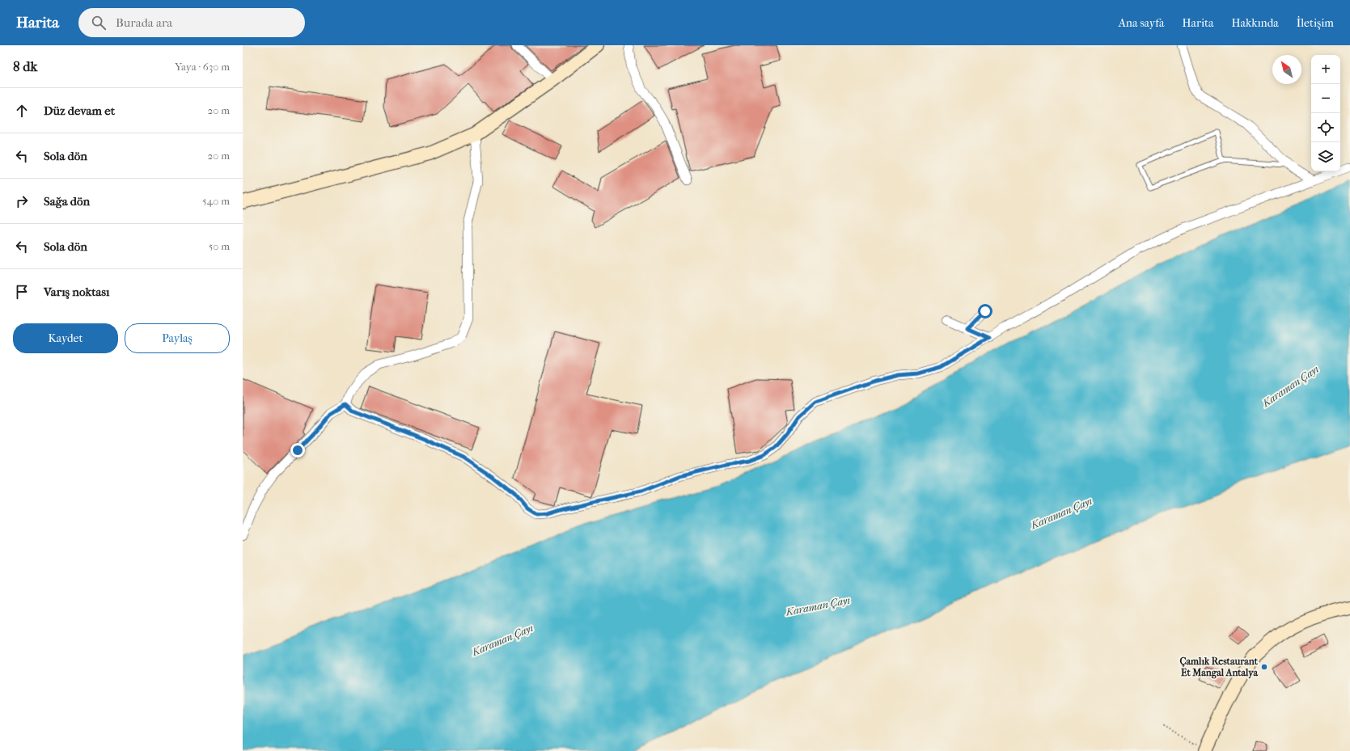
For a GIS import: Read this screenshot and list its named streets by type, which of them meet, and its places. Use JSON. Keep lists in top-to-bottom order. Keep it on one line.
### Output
{"water":["Karaman Çayı"],"places":["Çamlık Restaurant Et Mangal Antalya"],"north":"top left","page":{"header":"Harita","search":"Burada ara","nav":["Ana sayfa","Harita","Hakkında","İletişim"],"heading":["8 dk","Yaya · 630 m"],"map_buttons":["+","−"],"list":[["Düz devam et","20 m"],["Sola dön","20 m"],["Sağa dön","540 m"],["Sola dön","50 m"],"Varış noktası"],"buttons":["Kaydet","Paylaş"]}}
